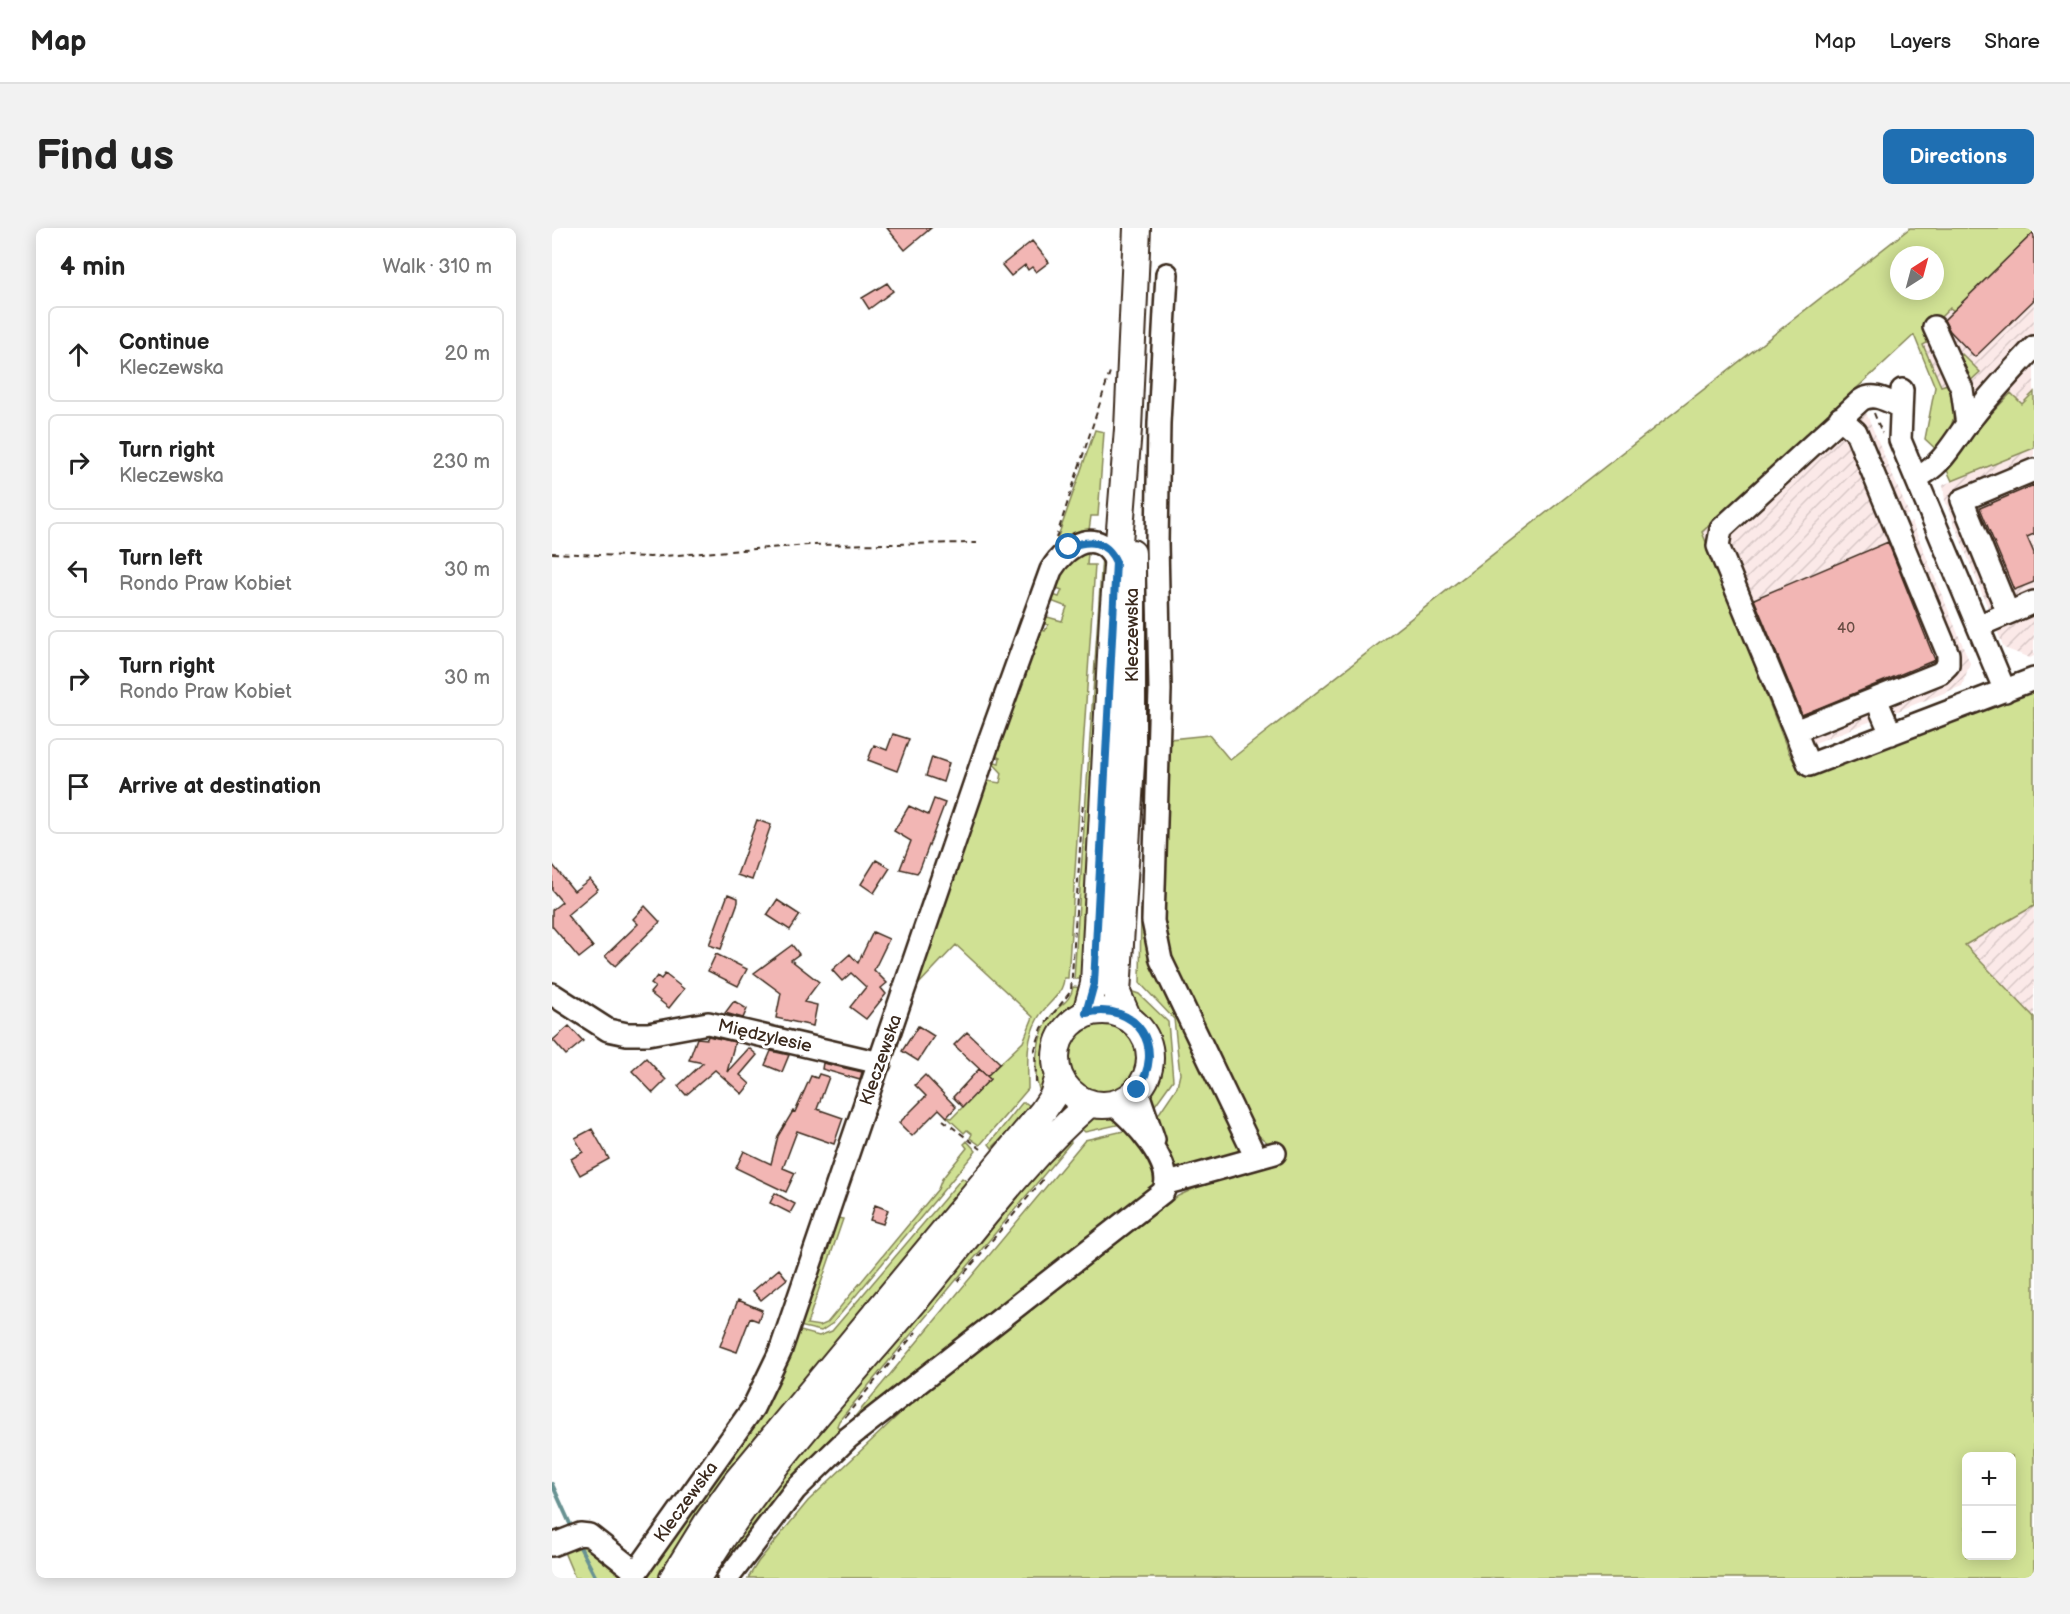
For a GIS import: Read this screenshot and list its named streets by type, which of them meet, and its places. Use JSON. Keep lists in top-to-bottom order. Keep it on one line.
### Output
{"streets":{"main road":["Kleczewska"],"street":["Międzylesie"]},"crossings":[["Kleczewska","Międzylesie"]],"house_numbers":["40"],"north":"top right","page":{"header":"Map","nav":["Map","Layers","Share"],"buttons":"Directions","title":"Find us","heading":["4 min","Walk · 310 m"],"list":[["Continue","Kleczewska","20 m"],["Turn right","Kleczewska","230 m"],["Turn left","Rondo Praw Kobiet","30 m"],["Turn right","Rondo Praw Kobiet","30 m"],"Arrive at destination"],"map_buttons":["+","−"]}}
